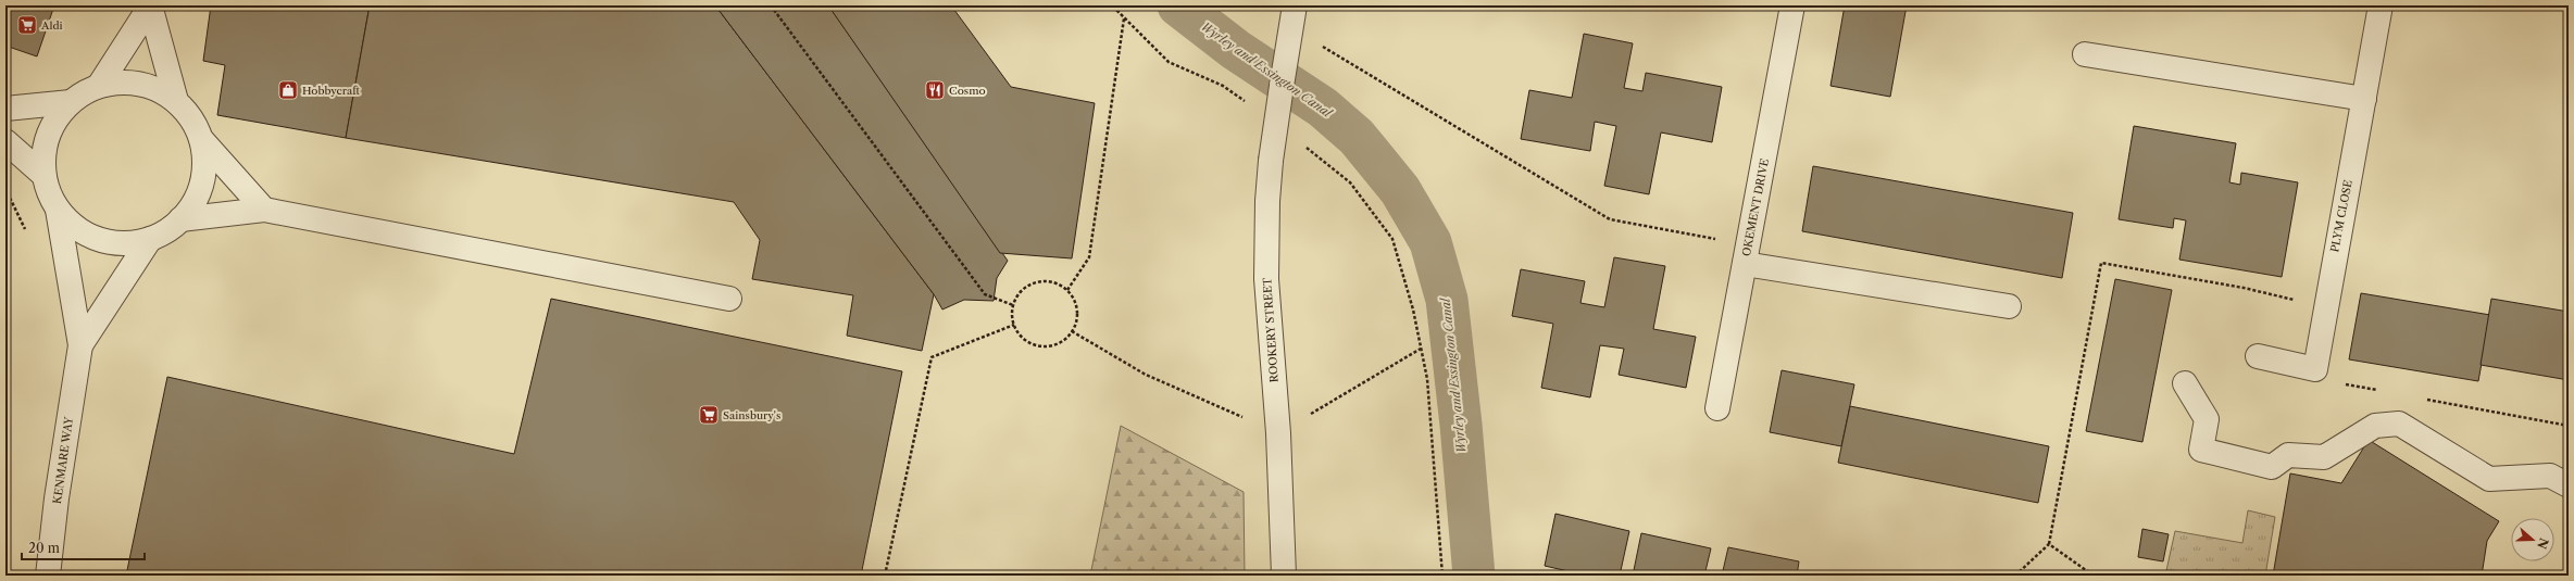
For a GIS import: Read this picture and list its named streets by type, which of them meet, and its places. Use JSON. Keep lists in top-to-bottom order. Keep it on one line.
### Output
{"streets":{"street":["OKEMENT DRIVE","PLYM CLOSE","ROOKERY STREET","KENMARE WAY"]},"water":["Wyrley and Essington Canal"],"places":{"supermarket":["Aldi","Sainsbury's"],"shop":["Hobbycraft"],"restaurant":["Cosmo"]},"scale_bar":"20 m","north":"right"}
